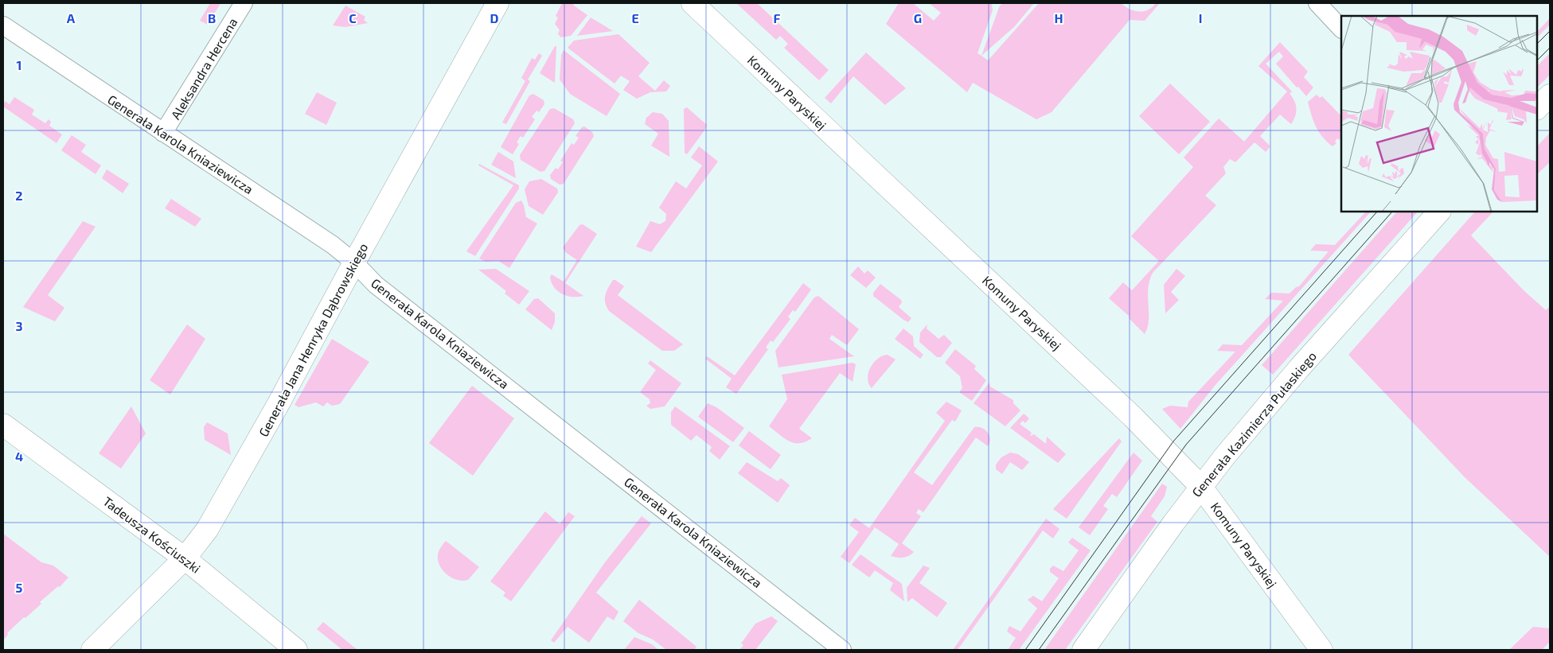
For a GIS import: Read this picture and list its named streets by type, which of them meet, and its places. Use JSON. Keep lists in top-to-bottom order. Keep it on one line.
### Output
{"streets":{"street":["Aleksandra Hercena","Komuny Paryskiej","Generała Karola Kniaziewicza","Generała Jana Henryka Dąbrowskiego","Generała Kazimierza Pułaskiego","Tadeusza Kościuszki"]},"crossings":[["Aleksandra Hercena","Generała Karola Kniaziewicza"],["Komuny Paryskiej","Generała Kazimierza Pułaskiego"],["Generała Karola Kniaziewicza","Generała Jana Henryka Dąbrowskiego"],["Generała Jana Henryka Dąbrowskiego","Tadeusza Kościuszki"]],"grid":{"columns":["A","B","C","D","E","F","G","H","I"],"rows":["1","2","3","4","5"]}}
